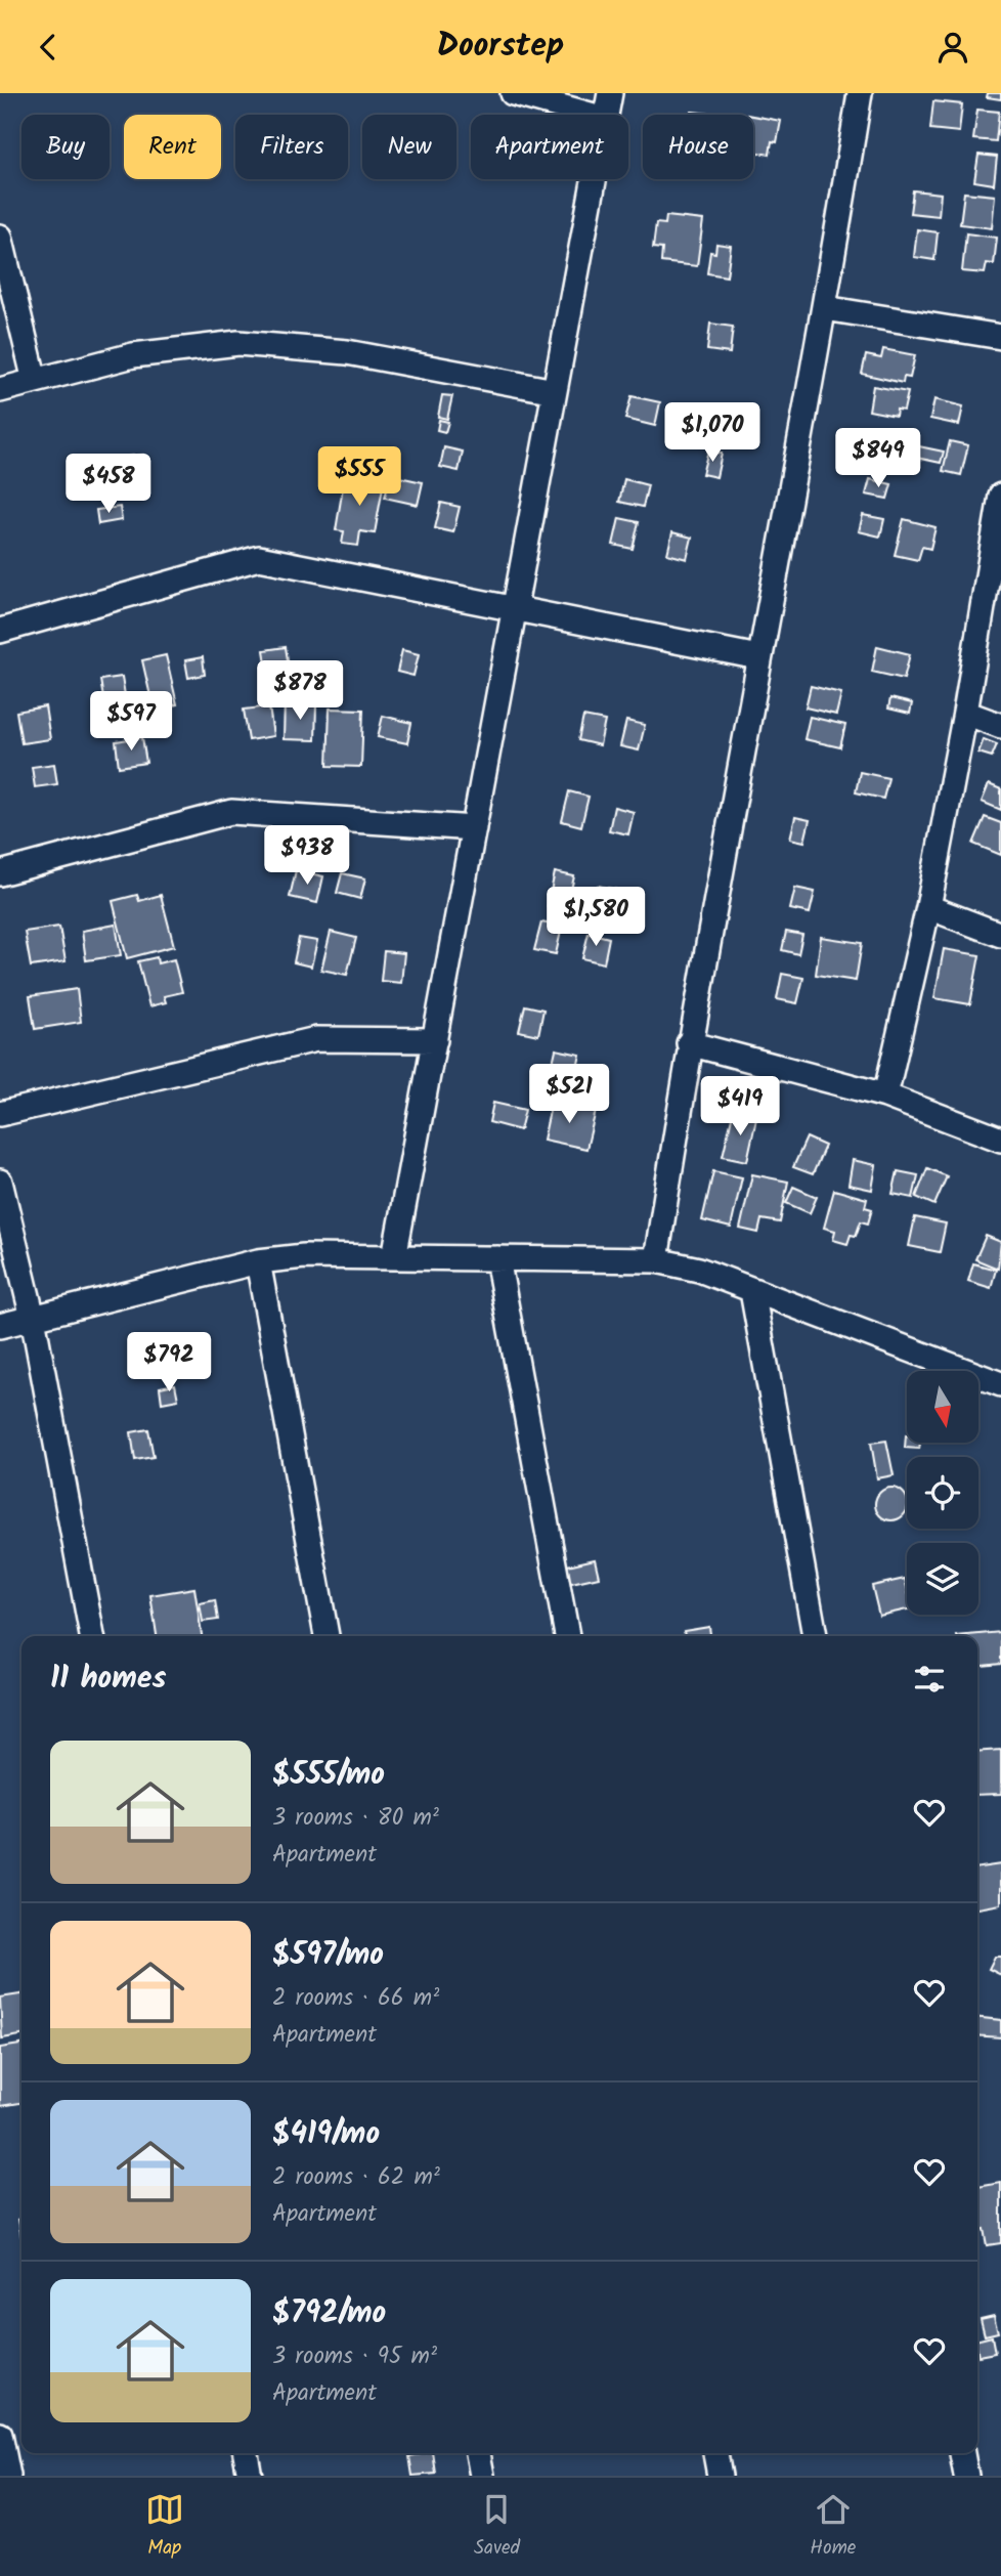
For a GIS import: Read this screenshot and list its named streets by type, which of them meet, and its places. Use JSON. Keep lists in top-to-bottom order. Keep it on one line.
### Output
{"north":"bottom","page":{"header":"Doorstep","chip":["Buy","Rent","Filters","New","Apartment","House"],"price":["$1,070","$849","$555","$458","$878","$597","$938","$1,580","$521","$419","$792"],"heading":"11 homes","list":[{"name":"$555/mo","note":"3 rooms · 80 m² · Apartment"},{"name":"$597/mo","note":"2 rooms · 66 m² · Apartment"},{"name":"$419/mo","note":"2 rooms · 62 m² · Apartment"},{"name":"$792/mo","note":"3 rooms · 95 m² · Apartment"}],"tabs":["Map","Saved","Home"]}}
